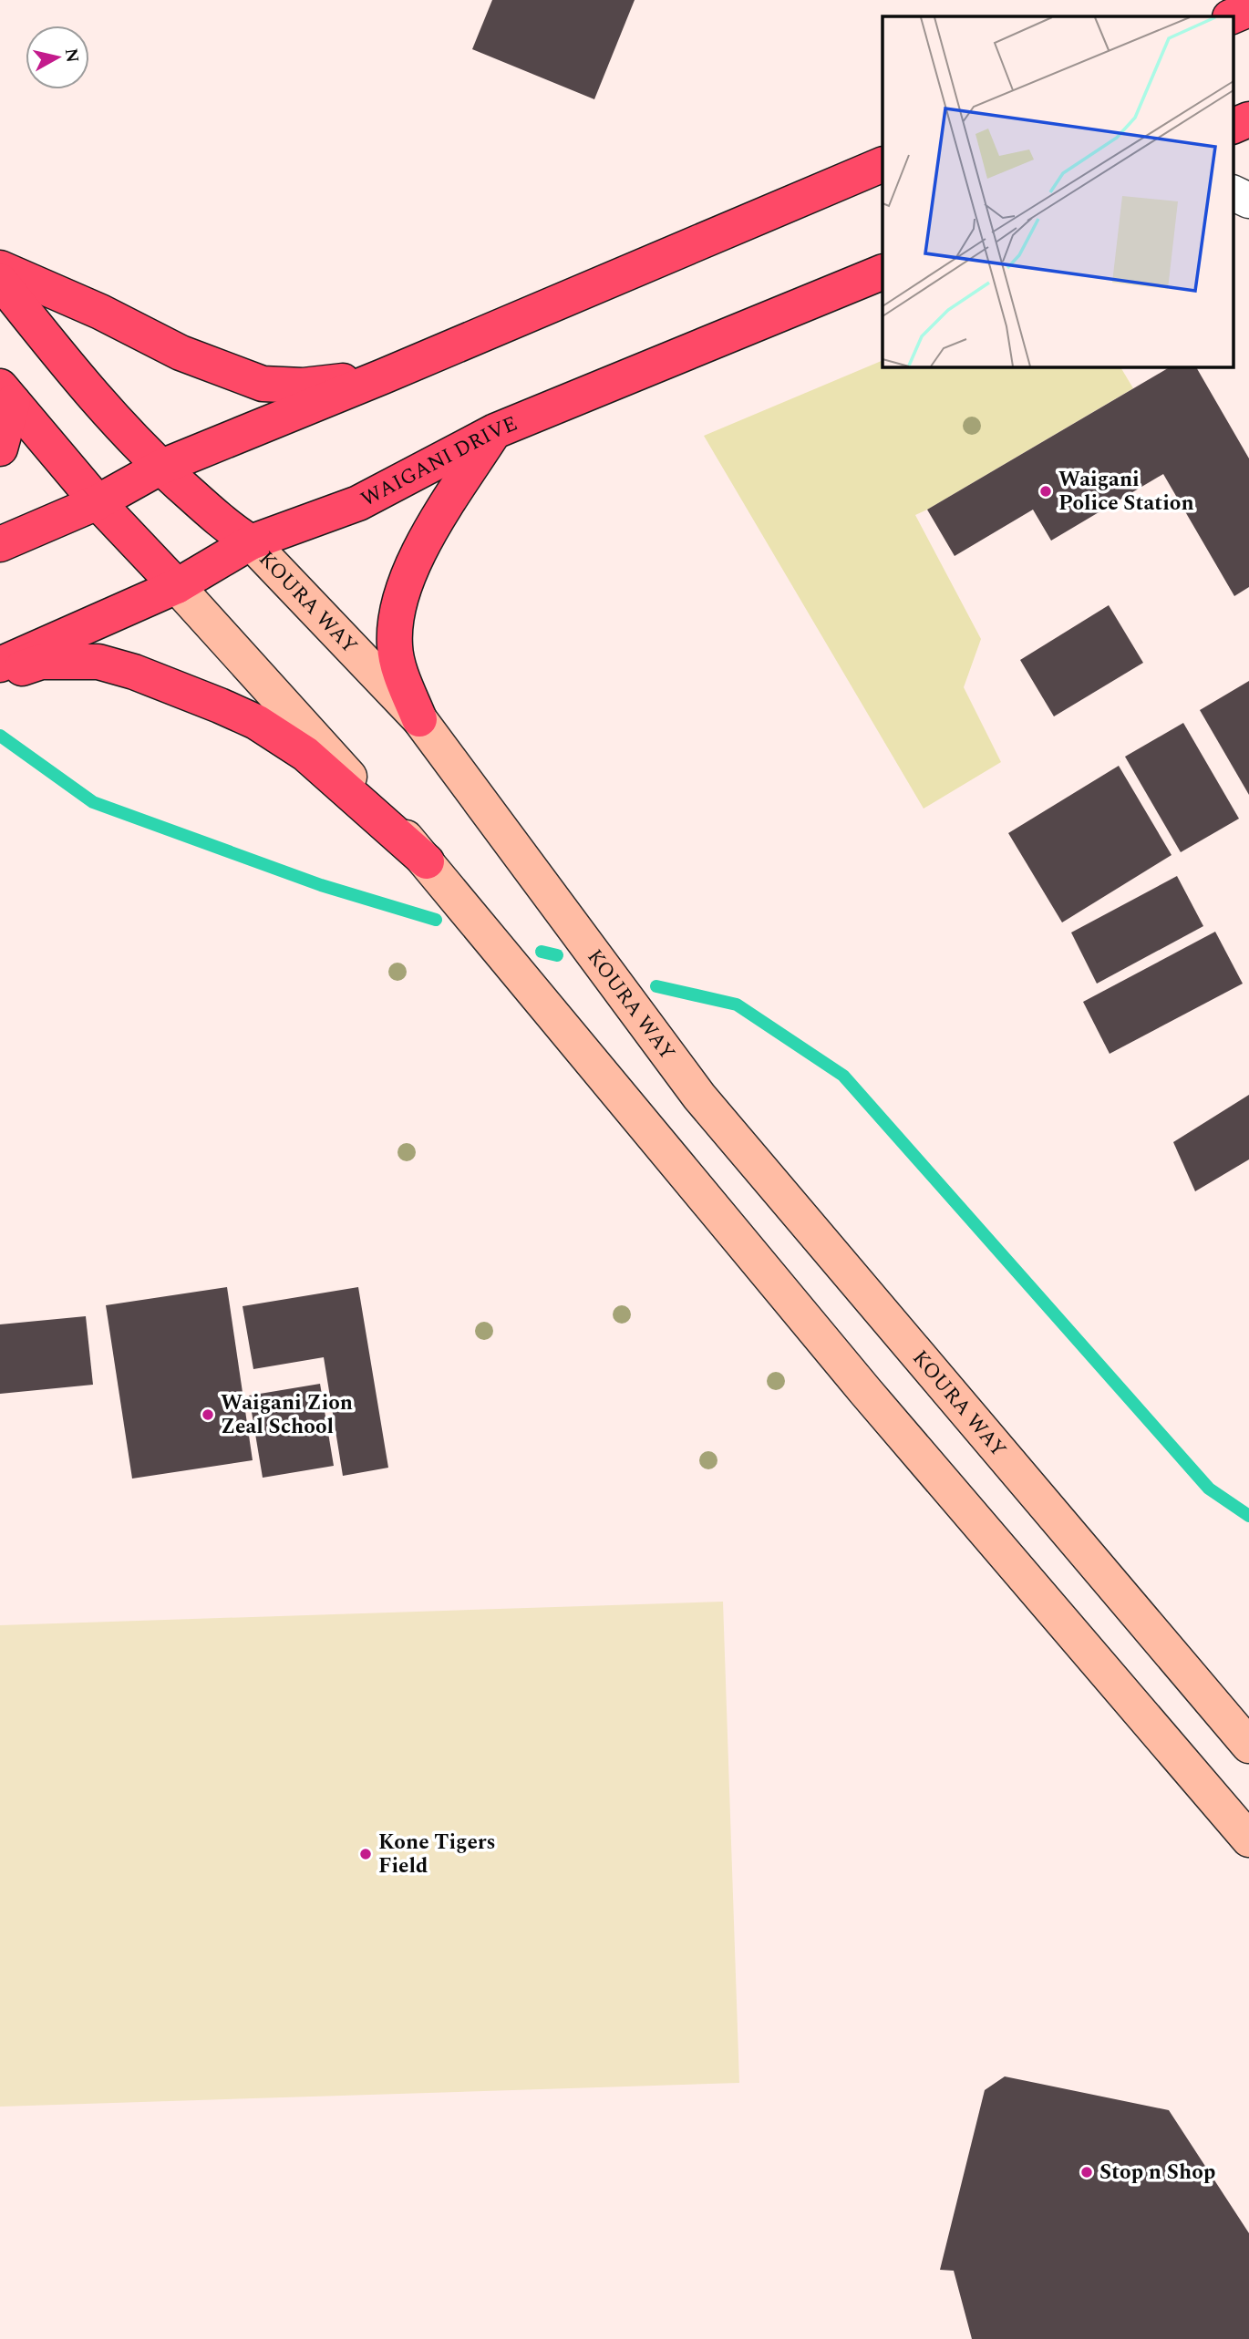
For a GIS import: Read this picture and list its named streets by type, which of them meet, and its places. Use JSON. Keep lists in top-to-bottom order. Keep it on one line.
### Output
{"streets":{"highway":["WAIGANI DRIVE","KOURA WAY"]},"crossings":[["WAIGANI DRIVE","KOURA WAY"]],"places":["Waigani Police Station","Waigani Zion Zeal School","Kone Tigers Field","Stop n Shop"],"north":"right"}
